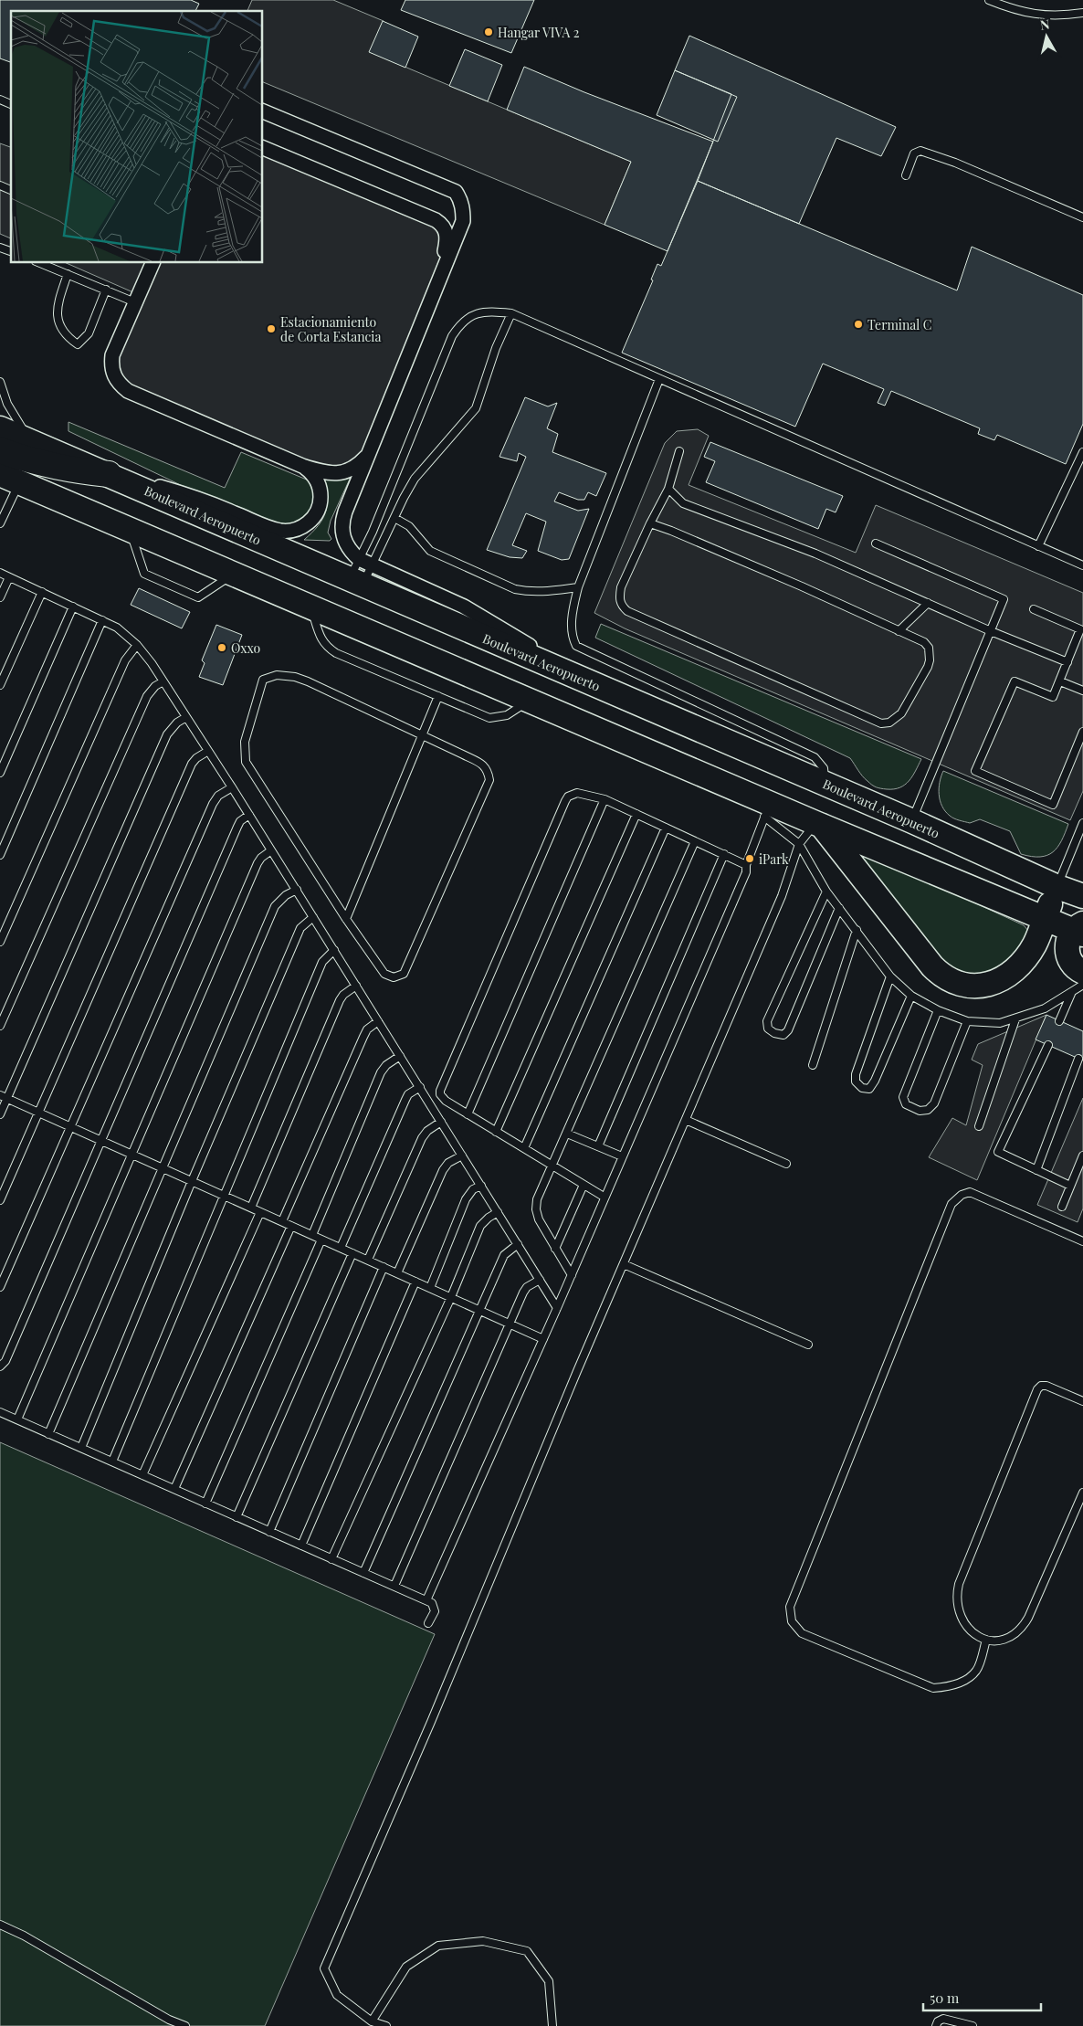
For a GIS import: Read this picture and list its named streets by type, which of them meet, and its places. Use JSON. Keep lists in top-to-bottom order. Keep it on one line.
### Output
{"streets":{"highway":["Boulevard Aeropuerto"]},"places":["Hangar VIVA 2","Terminal C","Estacionamiento de Corta Estancia","Oxxo","iPark"],"scale_bar":"50 m","north":"top"}
